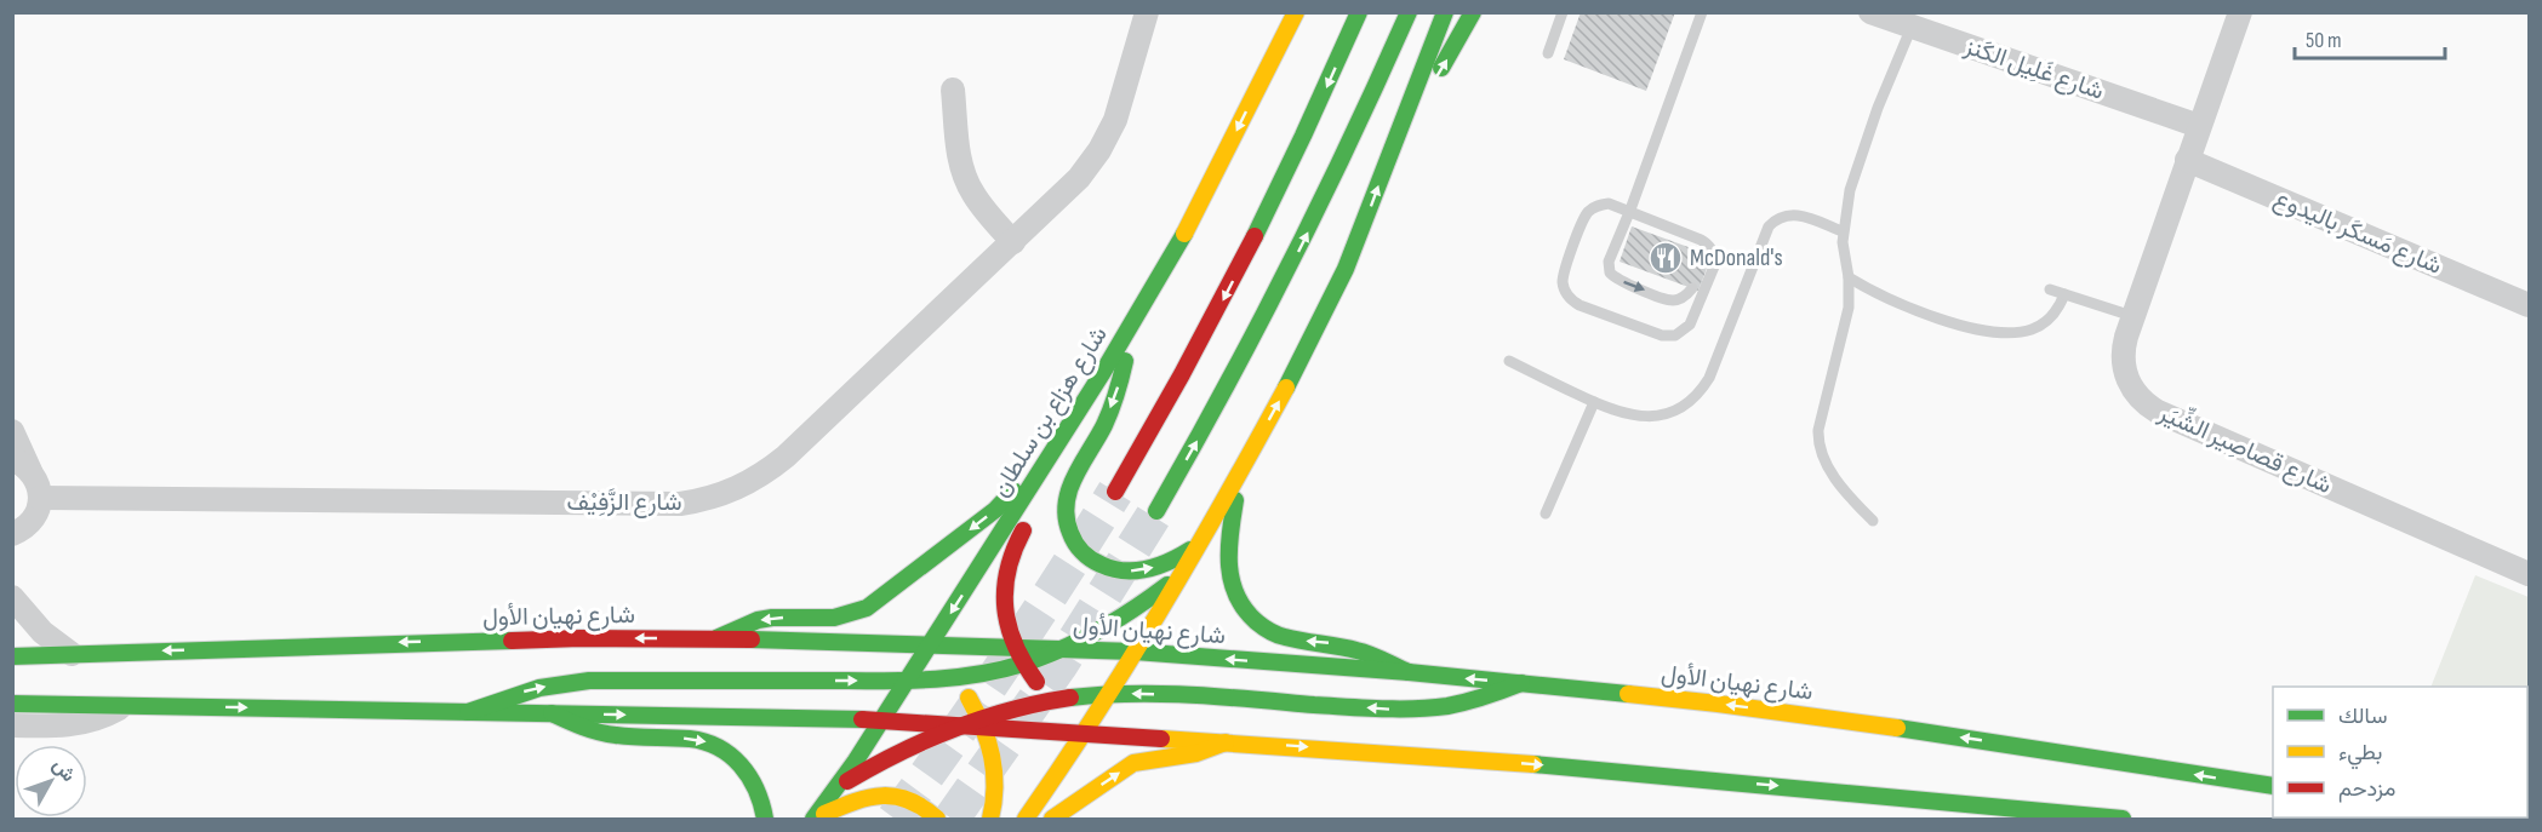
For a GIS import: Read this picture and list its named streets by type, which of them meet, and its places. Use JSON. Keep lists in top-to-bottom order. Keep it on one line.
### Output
{"streets":{"main road":["شارع هزاع بن سلطان","شارع نهيان الأول"],"street":["شارع غَلِيل الكَنز","شارع مَسكَر باليدوع","شارع قصاصِير الشِّيَر","شارع الزَّفِيْف"]},"crossings":[["شارع غَلِيل الكَنز","شارع قصاصِير الشِّيَر"],["شارع مَسكَر باليدوع","شارع قصاصِير الشِّيَر"],["شارع هزاع بن سلطان","شارع نهيان الأول"]],"places":{"restaurant":["McDonald's"]},"legend":["سالك","بطيء","مزدحم"],"scale_bar":"50 m","north":"top right"}
